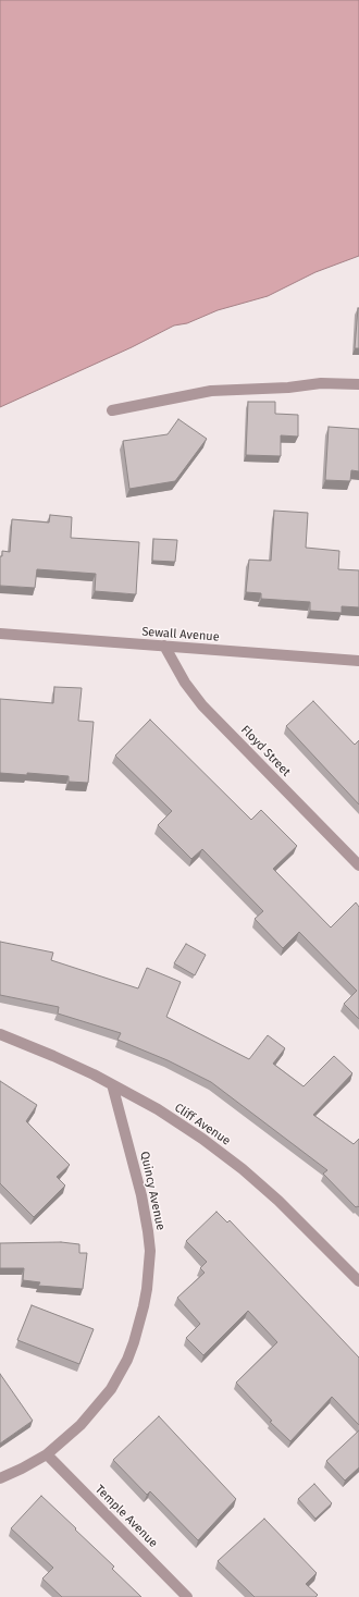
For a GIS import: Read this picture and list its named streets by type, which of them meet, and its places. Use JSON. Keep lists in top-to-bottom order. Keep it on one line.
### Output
{"streets":{"street":["Sewall Avenue","Floyd Street","Cliff Avenue","Quincy Avenue","Temple Avenue"]},"crossings":[["Sewall Avenue","Floyd Street"],["Cliff Avenue","Quincy Avenue"],["Quincy Avenue","Temple Avenue"]]}
